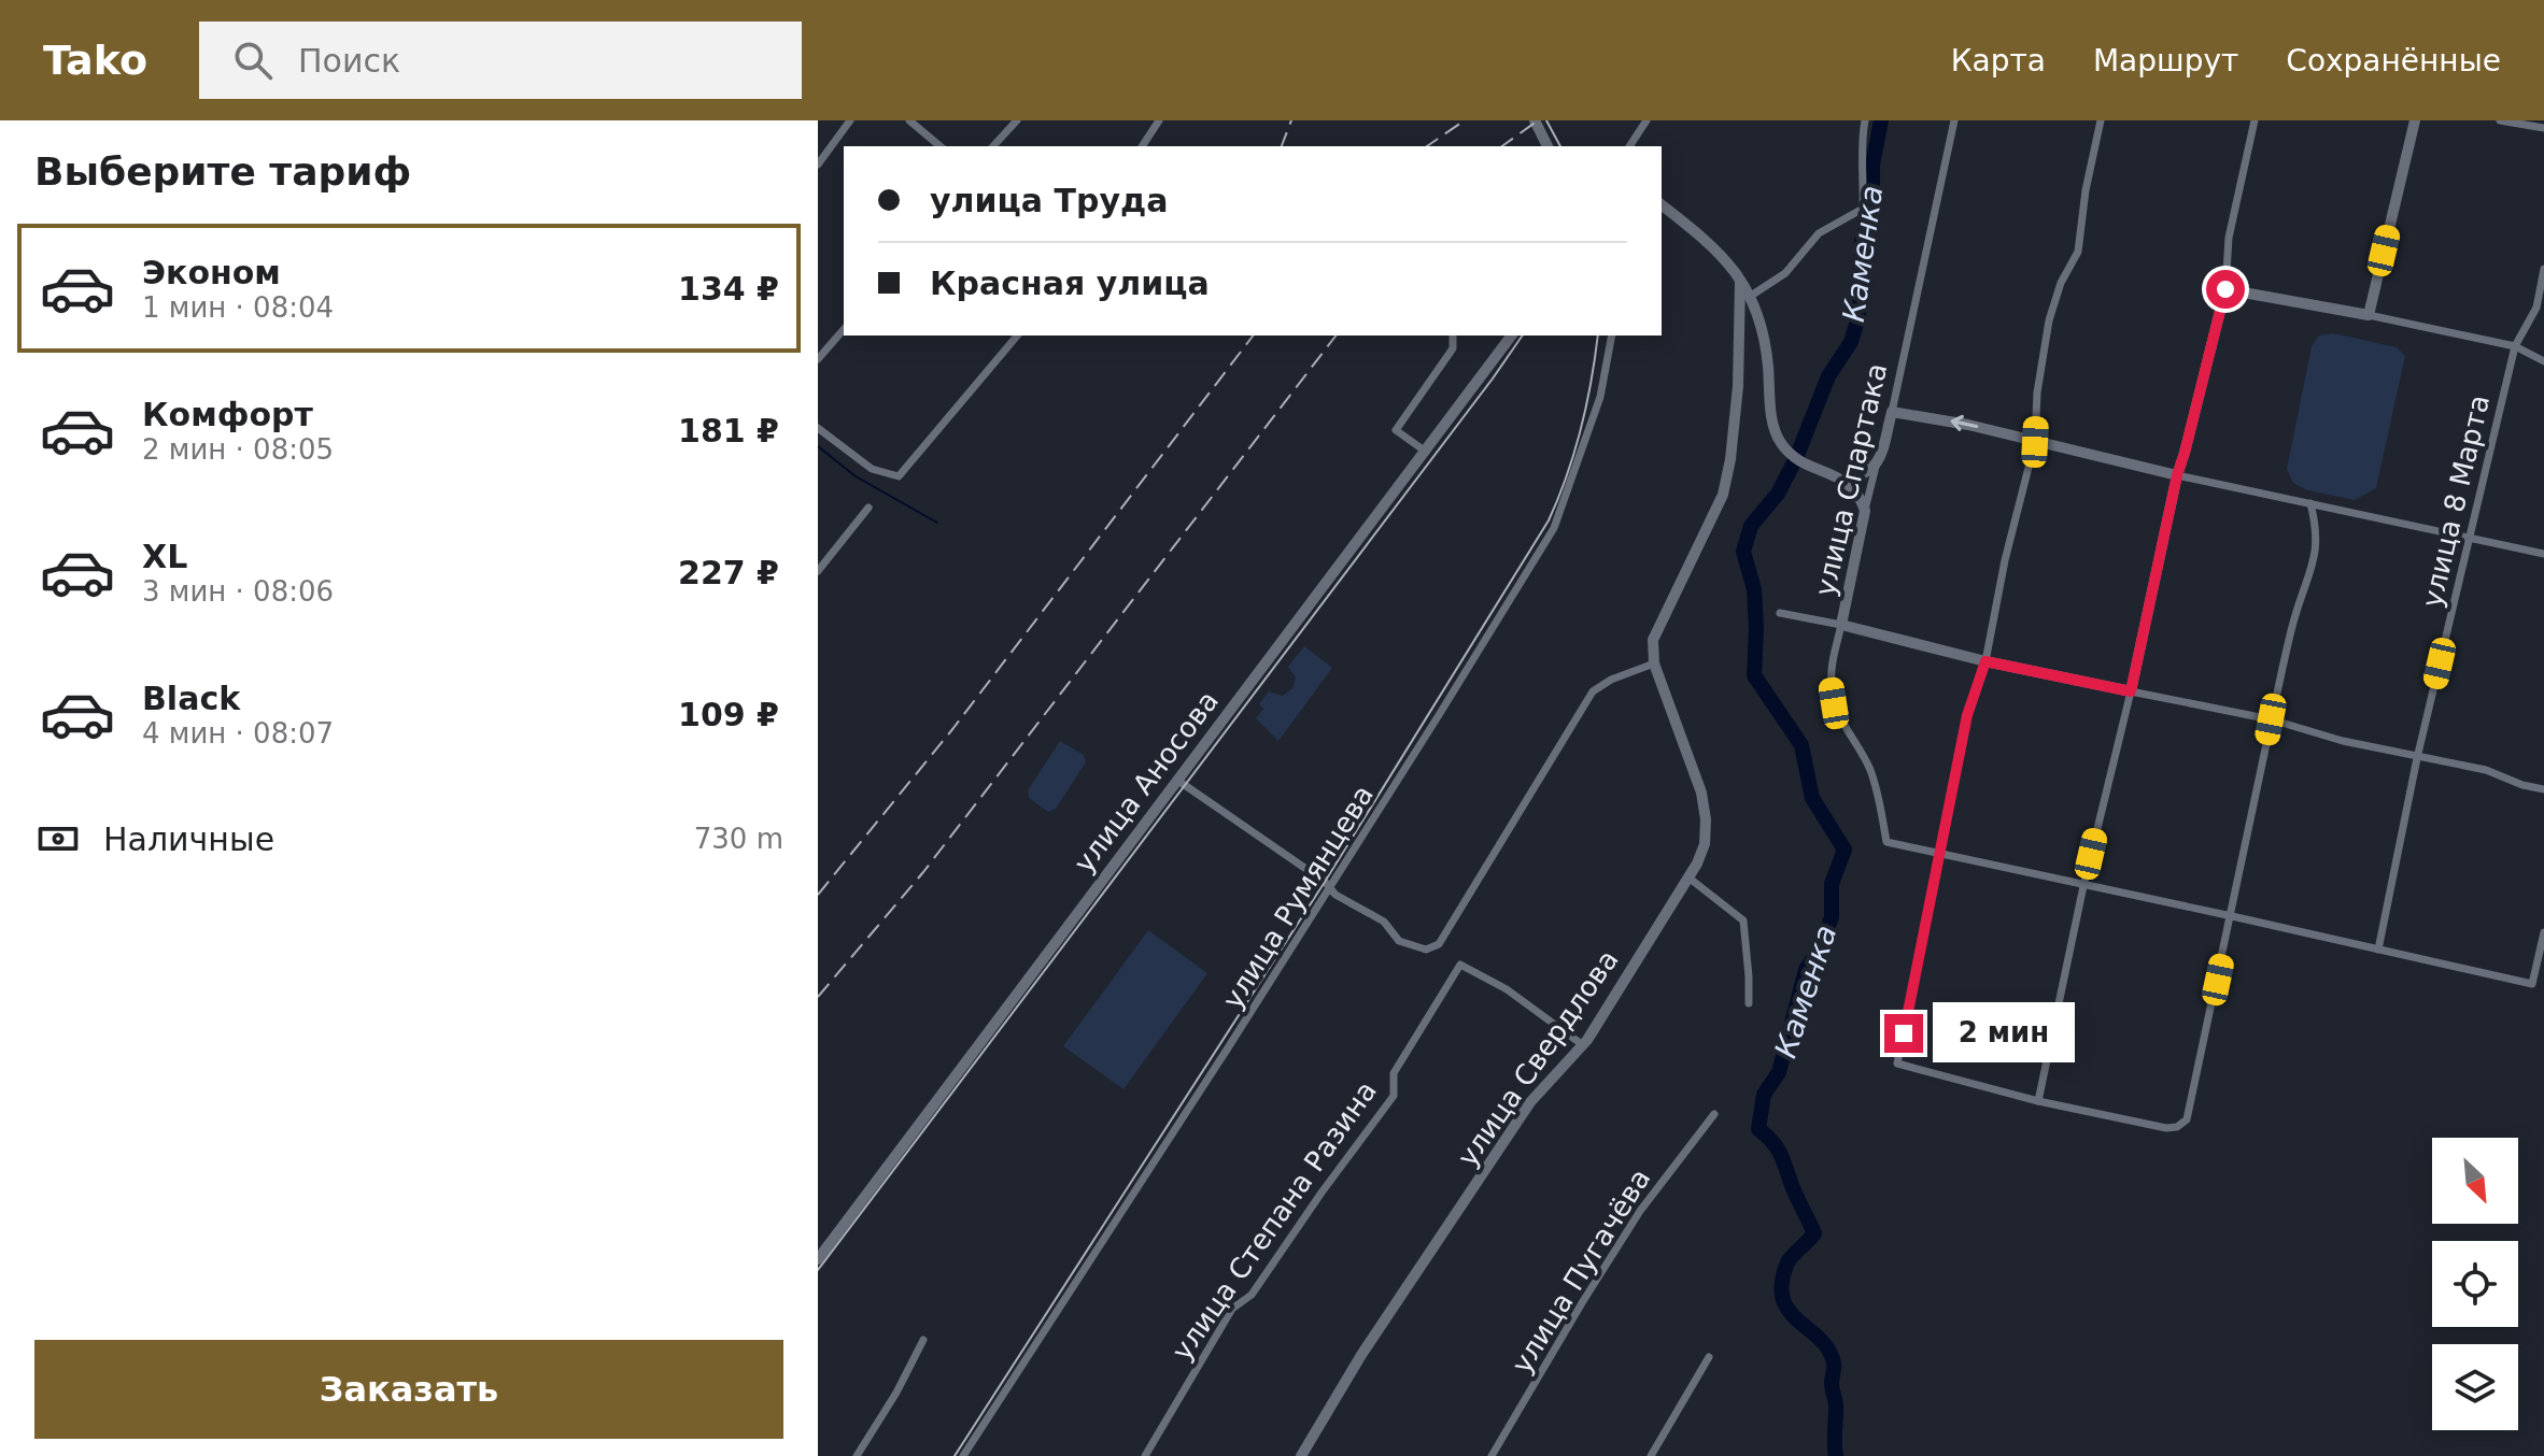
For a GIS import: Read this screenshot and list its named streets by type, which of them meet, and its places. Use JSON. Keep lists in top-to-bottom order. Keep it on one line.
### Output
{"streets":{"street":["улица Спартака","улица 8 Марта","улица Аносова","улица Румянцева","улица Свердлова","улица Степана Разина","улица Пугачёва"]},"crossings":[["улица Свердлова","улица Степана Разина"]],"water":["Каменка"],"north":"bottom right","page":{"header":"Tako","search":"Поиск","nav":["Карта","Маршрут","Сохранённые"],"heading":"Выберите тариф","banner":["улица Труда","Красная улица"],"list":[{"name":"Эконом","note":"1 мин · 08:04","value":"134 ₽"},{"name":"Комфорт","note":"2 мин · 08:05","value":"181 ₽"},{"name":"XL","note":"3 мин · 08:06","value":"227 ₽"},{"name":"Black","note":"4 мин · 08:07","value":"109 ₽"}],"pay":["Наличные","730 m"],"bubble":"2 мин","buttons":"Заказать"}}
